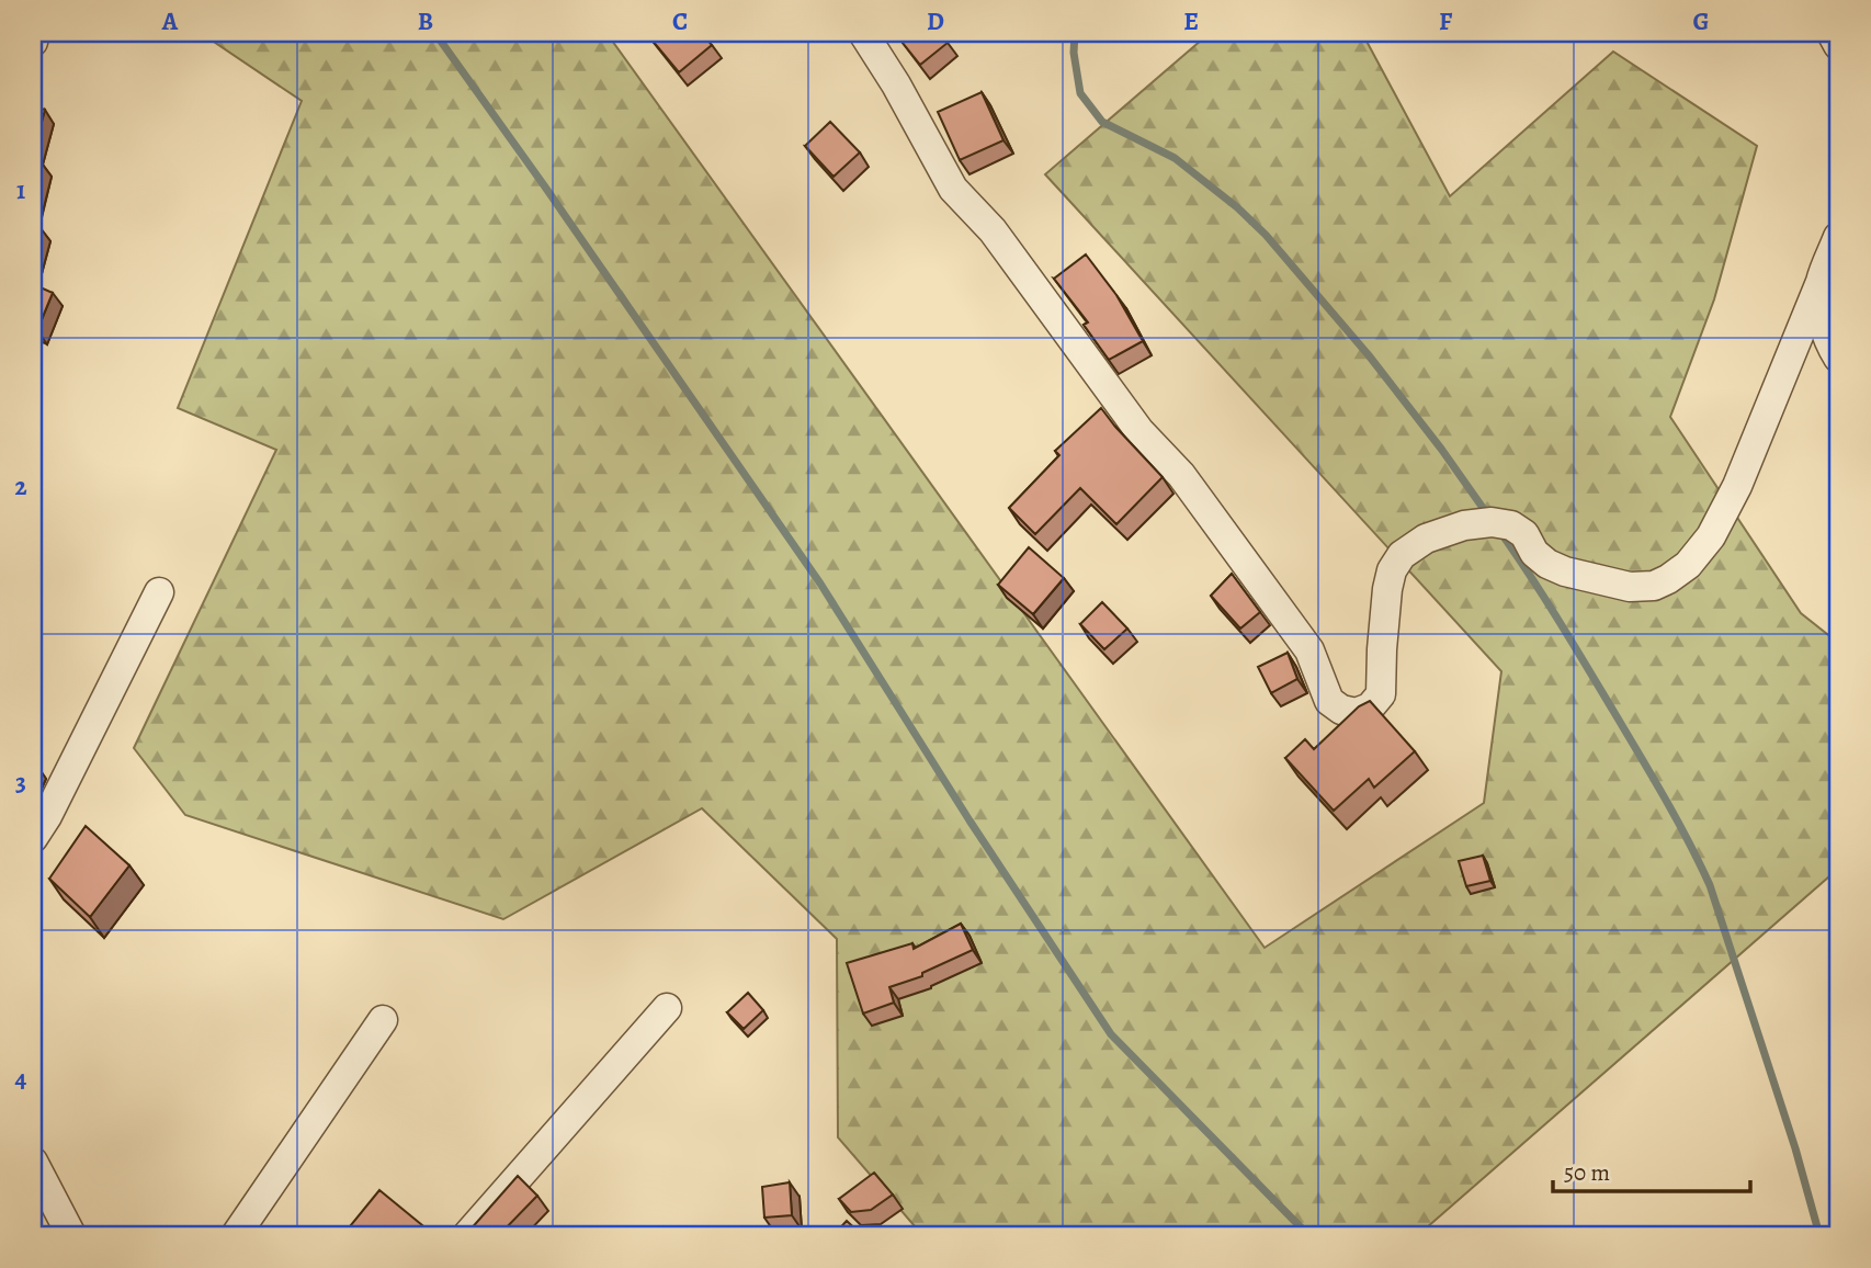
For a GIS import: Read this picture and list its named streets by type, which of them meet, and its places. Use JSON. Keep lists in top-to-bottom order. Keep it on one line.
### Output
{"scale_bar":"50 m","grid":{"columns":["A","B","C","D","E","F","G"],"rows":["1","2","3","4"]}}
